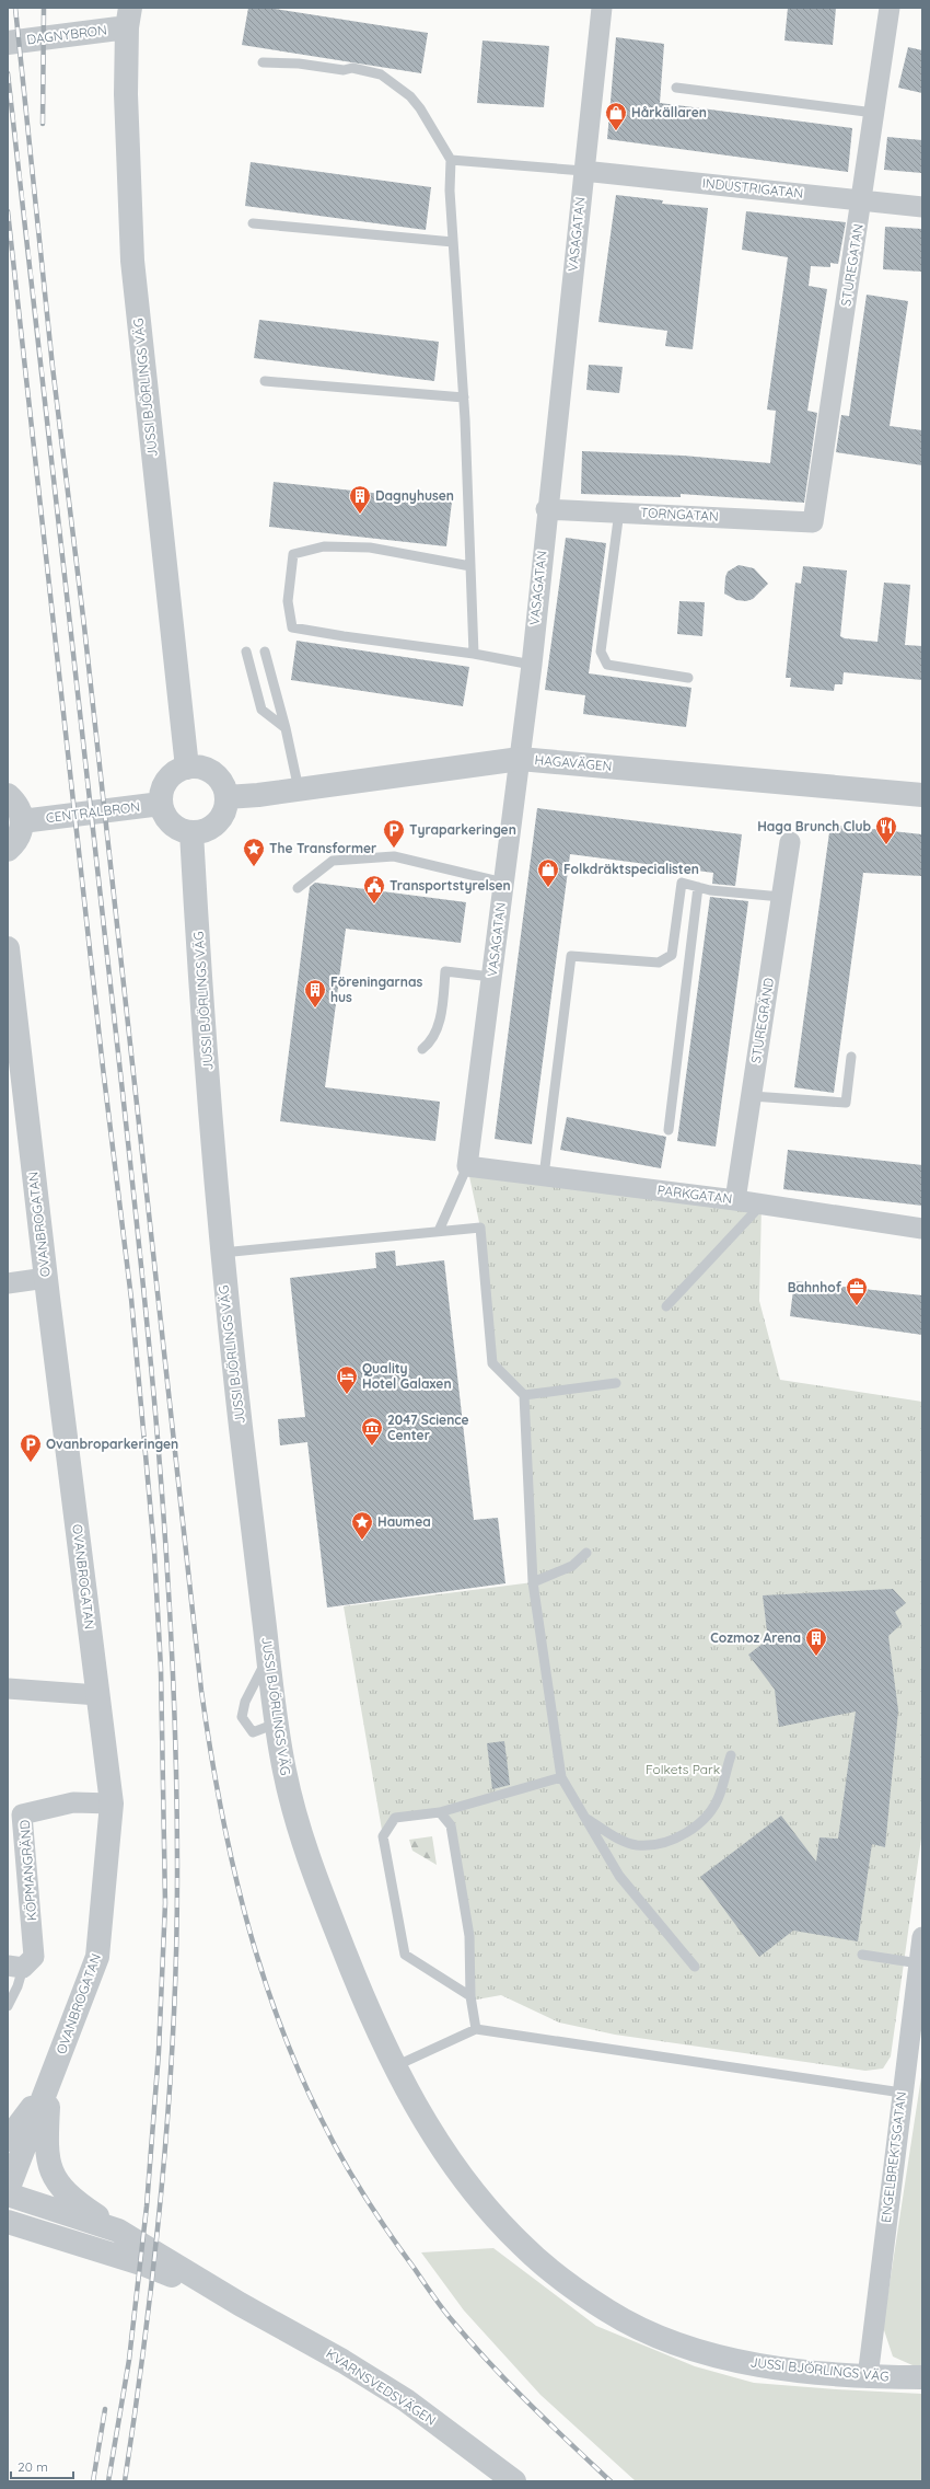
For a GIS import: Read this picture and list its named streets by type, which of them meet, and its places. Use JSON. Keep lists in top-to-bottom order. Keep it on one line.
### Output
{"streets":{"street":["DAGNYBRON","INDUSTRIGATAN","VASAGATAN","STUREGATAN","JUSSI BJÖRLINGS VÄG","TORNGATAN","HAGAVÄGEN","CENTRALBRON","STUREGRÄND","PARKGATAN","OVANBROGATAN","KÖPMANGRÄND","ENGELBREKTSGATAN","KVARNSVEDSVÄGEN"]},"crossings":[["DAGNYBRON","JUSSI BJÖRLINGS VÄG"],["INDUSTRIGATAN","VASAGATAN"],["INDUSTRIGATAN","STUREGATAN"],["VASAGATAN","TORNGATAN"],["VASAGATAN","HAGAVÄGEN"],["VASAGATAN","PARKGATAN"],["STUREGATAN","TORNGATAN"],["JUSSI BJÖRLINGS VÄG","HAGAVÄGEN"],["JUSSI BJÖRLINGS VÄG","CENTRALBRON"],["JUSSI BJÖRLINGS VÄG","ENGELBREKTSGATAN"],["HAGAVÄGEN","CENTRALBRON"],["STUREGRÄND","PARKGATAN"],["OVANBROGATAN","KÖPMANGRÄND"]],"parks":["Folkets Park"],"places":{"shop":["Hårkällaren","Folkdräktspecialisten"],"building":["Dagnyhusen","Föreningarnas hus","Cozmoz Arena"],"restaurant":["Haga Brunch Club"],"parking":["Tyraparkeringen","Ovanbroparkeringen"],"place":["The Transformer","Haumea"],"public building":["Transportstyrelsen"],"office":["Bahnhof"],"hotel":["Quality Hotel Galaxen"],"museum":["2047 Science Center"]},"scale_bar":"20 m"}
